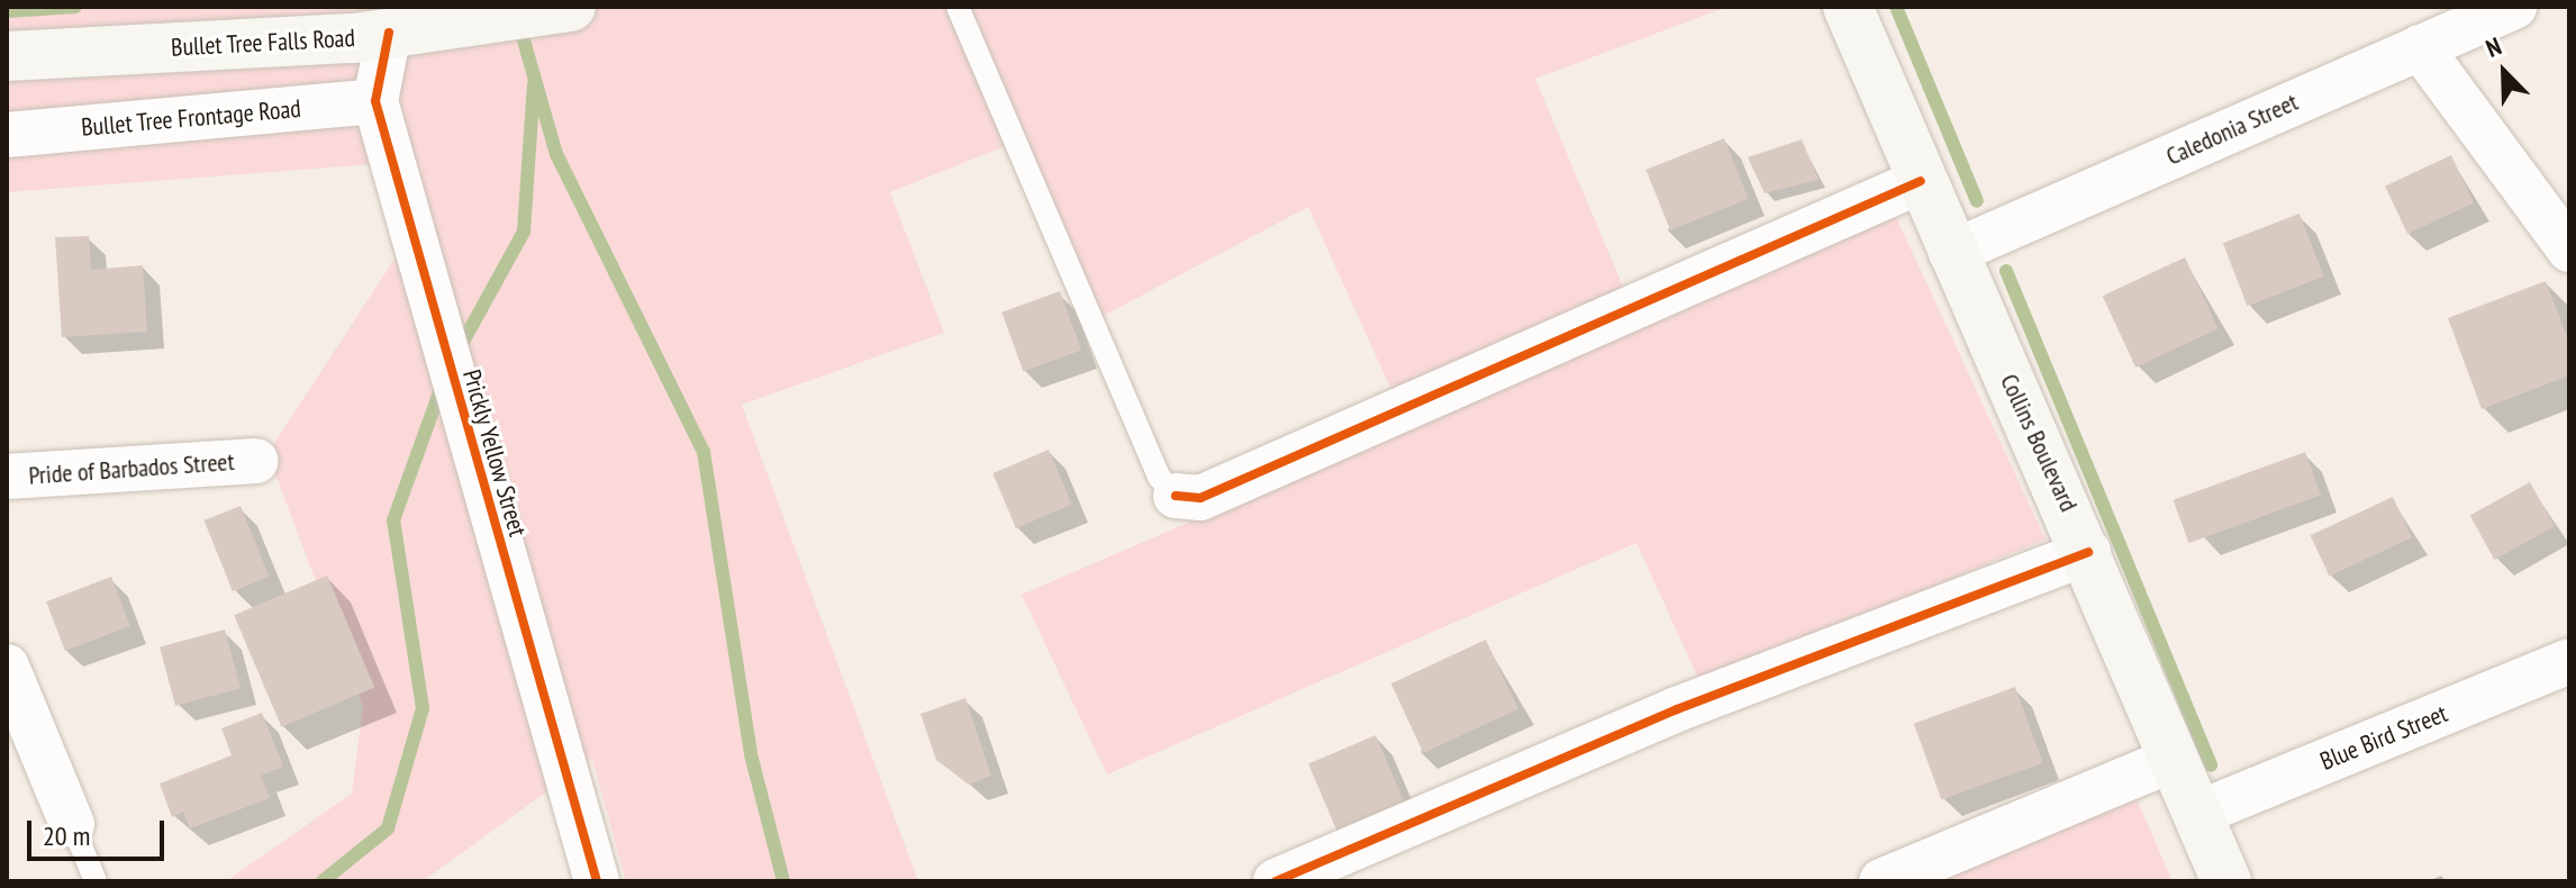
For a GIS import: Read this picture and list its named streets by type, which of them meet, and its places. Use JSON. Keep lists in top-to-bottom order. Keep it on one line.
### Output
{"streets":{"main road":["Bullet Tree Falls Road","Collins Boulevard"],"street":["Bullet Tree Frontage Road","Caledonia Street","Prickly Yellow Street","Pride of Barbados Street","Blue Bird Street"]},"crossings":[["Bullet Tree Falls Road","Prickly Yellow Street"],["Bullet Tree Frontage Road","Prickly Yellow Street"],["Caledonia Street","Collins Boulevard"],["Collins Boulevard","Blue Bird Street"]],"scale_bar":"20 m","north":"top left"}
